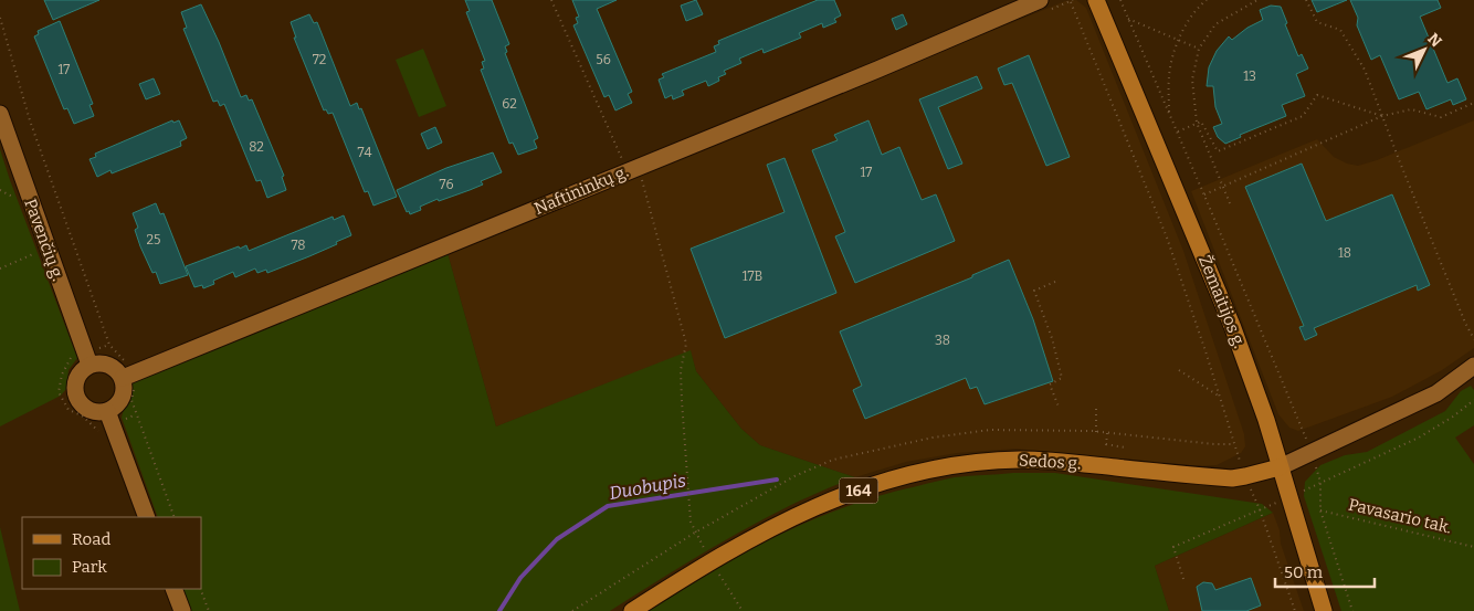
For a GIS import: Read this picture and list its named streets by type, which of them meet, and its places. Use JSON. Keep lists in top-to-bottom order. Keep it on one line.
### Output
{"streets":{"main road":["Žemaitijos g.","Sedos g.","164"],"street":["Naftininkų g.","Pavenčių g."],"path":["Pavasario tak."]},"crossings":[["Naftininkų g.","Pavenčių g."],["Žemaitijos g.","Sedos g."]],"water":["Duobupis"],"house_numbers":["72","56","17","13","62","82","74","17","76","25","78","18","17B","38"],"legend":["Road","Park"],"scale_bar":"50 m","north":"top right"}
